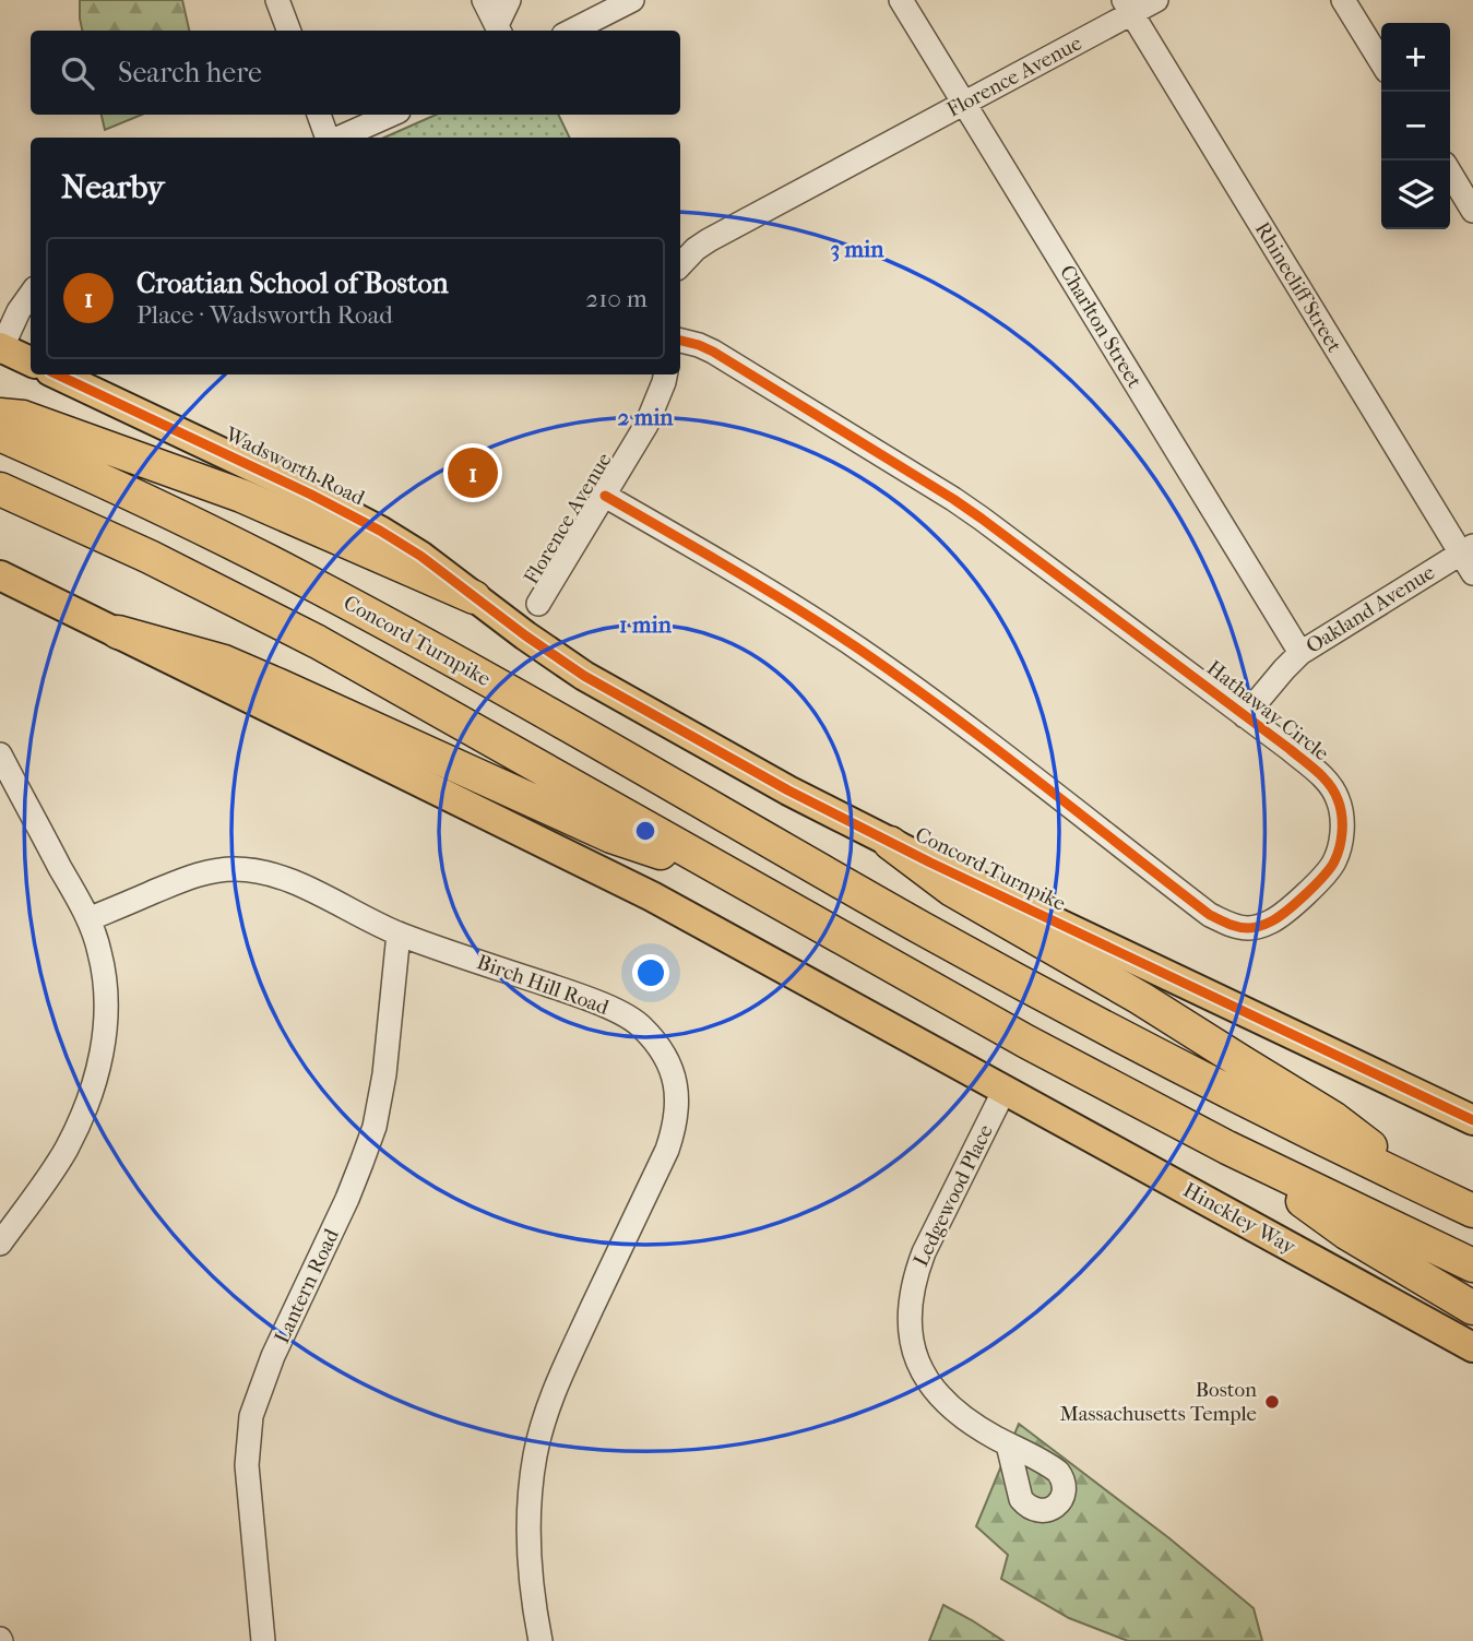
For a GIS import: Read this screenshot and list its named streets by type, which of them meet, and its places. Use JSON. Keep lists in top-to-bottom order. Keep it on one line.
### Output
{"streets":{"highway":["Concord Turnpike"],"main road":["Wadsworth Road","Hinckley Way"],"street":["Florence Avenue","Rhinecliff Street","Charlton Street","Oakland Avenue","Hathaway Circle","Birch Hill Road","Ledgewood Place","Lantern Road"]},"crossings":[["Florence Avenue","Rhinecliff Street"],["Florence Avenue","Charlton Street"],["Florence Avenue","Hathaway Circle"],["Rhinecliff Street","Oakland Avenue"],["Charlton Street","Oakland Avenue"],["Wadsworth Road","Concord Turnpike"],["Oakland Avenue","Hathaway Circle"],["Birch Hill Road","Lantern Road"],["Ledgewood Place","Hinckley Way"]],"places":["Boston Massachusetts Temple"],"page":{"map_buttons":["+","−"],"search":"Search here","heading":"Nearby","list":[{"mark":"1","name":"Croatian School of Boston","note":"Place · Wadsworth Road","value":"210 m"}],"pins":"1"},"rings":["3 min","2 min","1 min"]}
